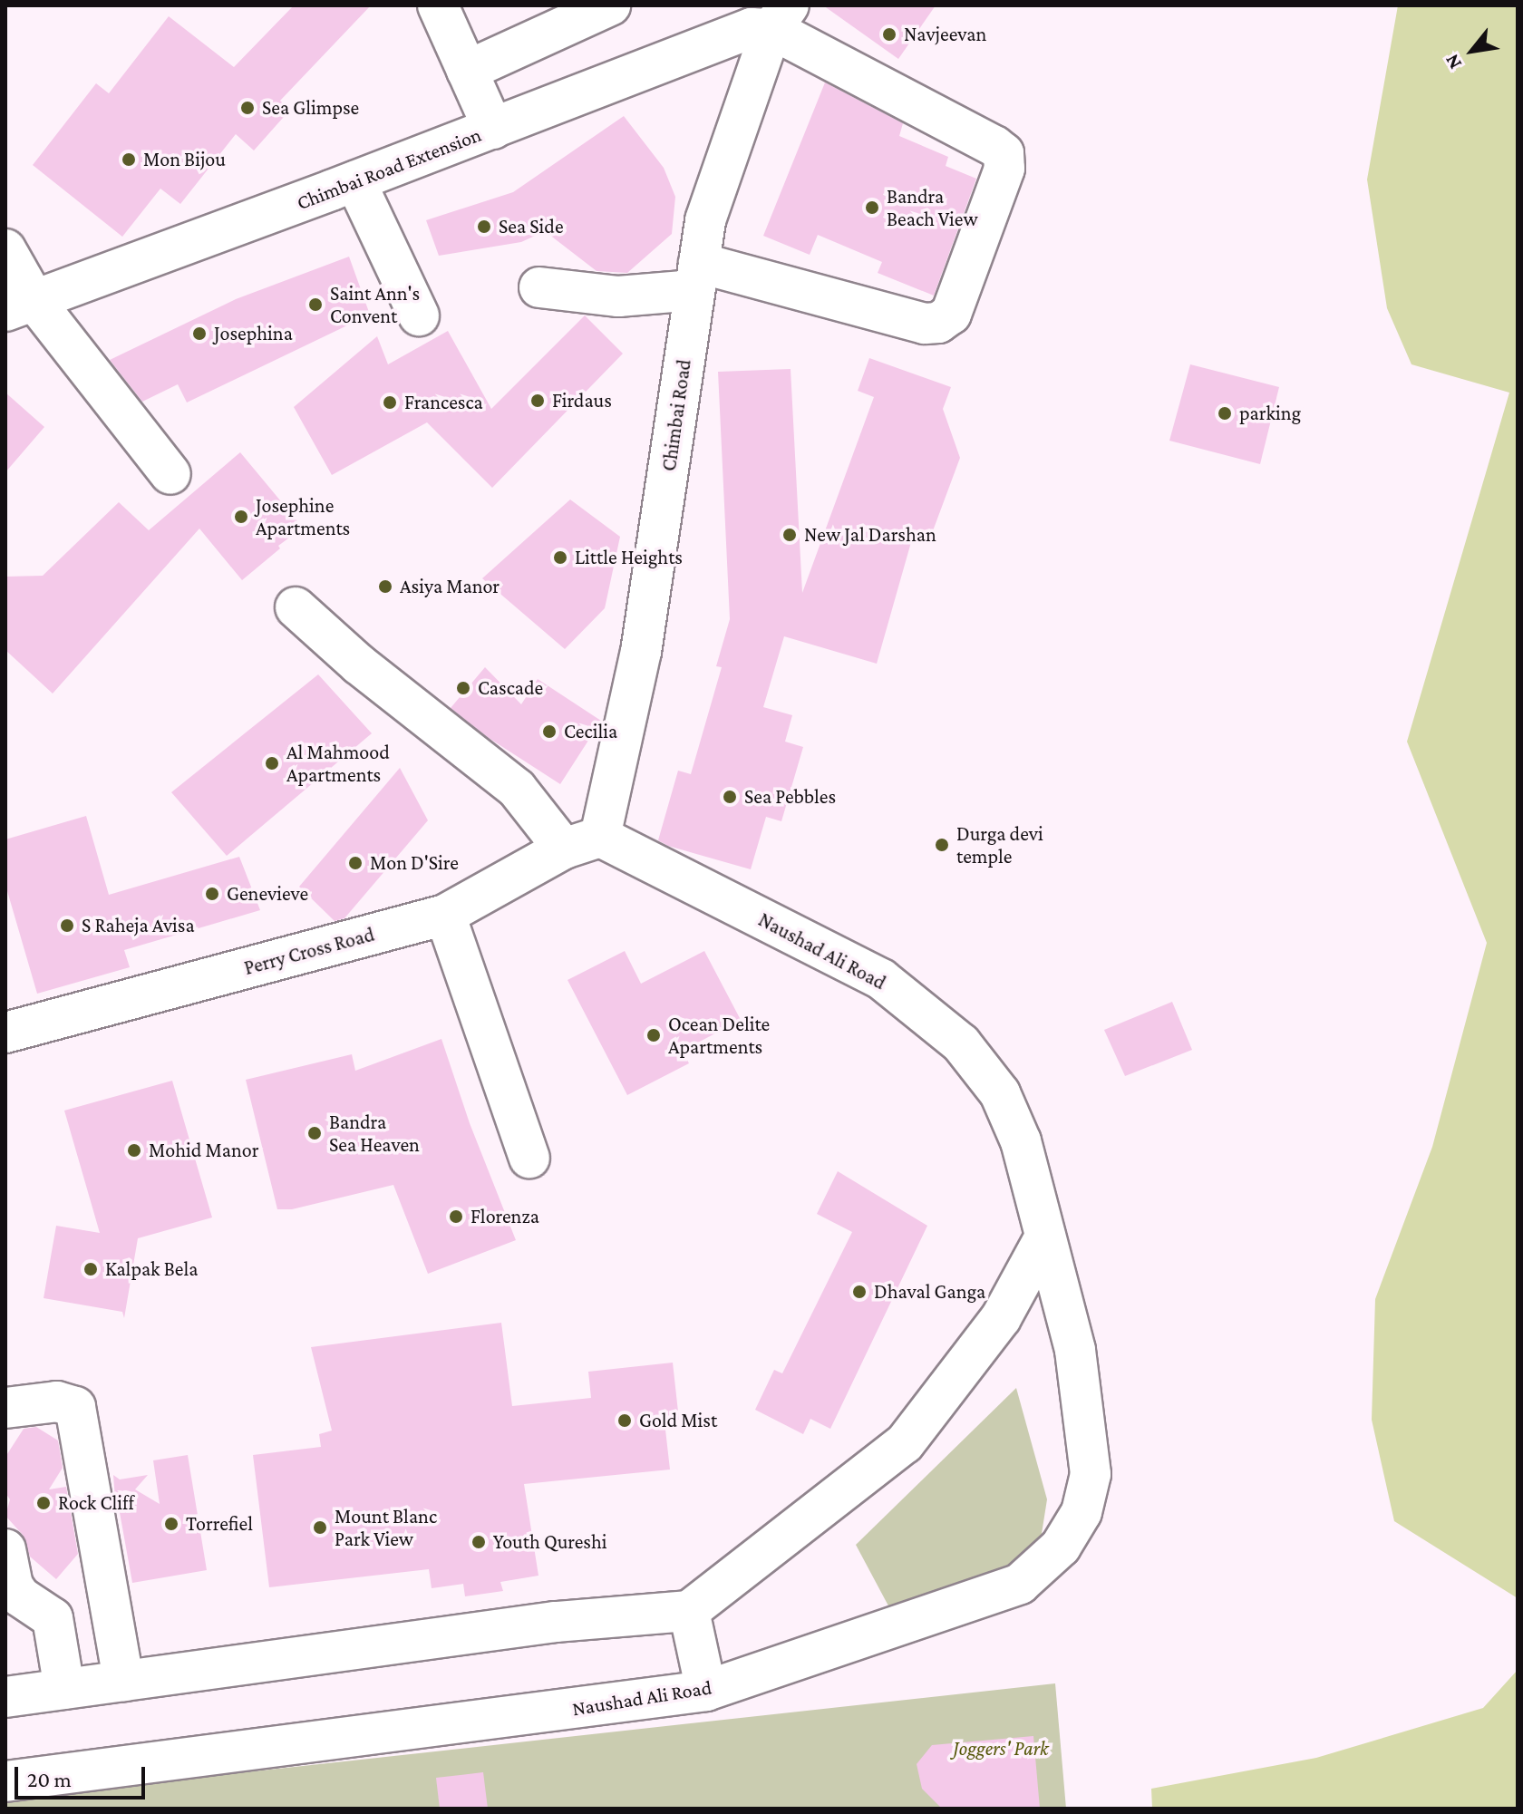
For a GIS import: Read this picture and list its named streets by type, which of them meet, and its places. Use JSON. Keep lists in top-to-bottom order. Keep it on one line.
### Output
{"streets":{"street":["Chimbai Road Extension","Chimbai Road","Perry Cross Road","Naushad Ali Road"]},"crossings":[["Chimbai Road Extension","Chimbai Road"],["Chimbai Road","Perry Cross Road"],["Chimbai Road","Naushad Ali Road"],["Perry Cross Road","Naushad Ali Road"]],"parks":["Joggers' Park"],"places":["Navjeevan","Sea Glimpse","Mon Bijou","Bandra Beach View","Sea Side","Saint Ann's Convent","Josephina","Firdaus","Francesca","parking","Josephine Apartments","New Jal Darshan","Little Heights","Asiya Manor","Cascade","Cecilia","Al Mahmood Apartments","Sea Pebbles","Durga devi temple","Mon D'Sire","Genevieve","S Raheja Avisa","Ocean Delite Apartments","Bandra Sea Heaven","Mohid Manor","Florenza","Kalpak Bela","Dhaval Ganga","Gold Mist","Rock Cliff","Torrefiel","Mount Blanc Park View","Youth Qureshi"],"scale_bar":"20 m","north":"bottom left"}
